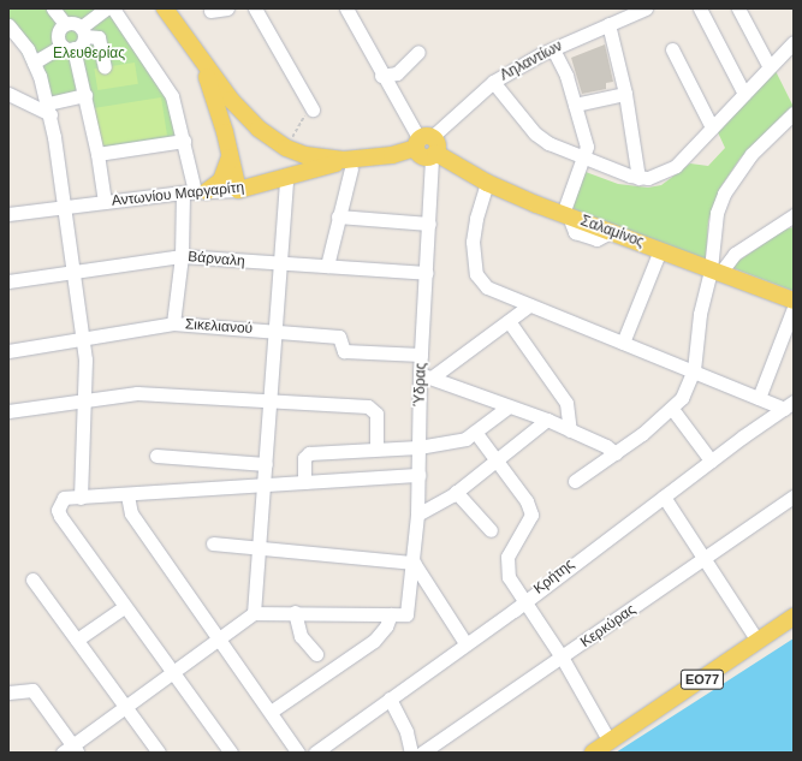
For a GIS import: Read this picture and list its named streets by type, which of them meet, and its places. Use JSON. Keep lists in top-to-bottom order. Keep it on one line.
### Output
{"streets":{"main road":["Αντωνίου Μαργαρίτη","Σαλαμίνος","ΕΟ77"],"street":["Ληλαντίων","Βάρναλη","Σικελιανού","Ύδρας","Κρήτης","Κερκύρας"]},"crossings":[["Ληλαντίων","Σαλαμίνος"],["Ληλαντίων","Ύδρας"],["Σαλαμίνος","Ύδρας"],["Βάρναλη","Ύδρας"],["Σικελιανού","Ύδρας"]],"parks":["Ελευθερίας"]}
